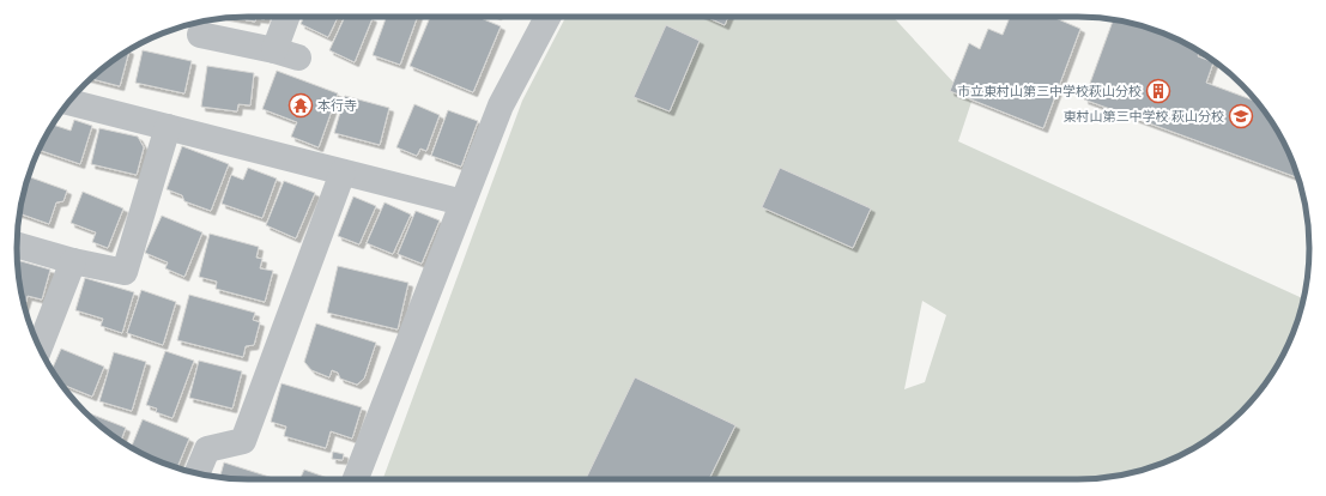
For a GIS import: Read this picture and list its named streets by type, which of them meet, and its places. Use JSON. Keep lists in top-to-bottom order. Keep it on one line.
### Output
{"places":{"building":["市立東村山第三中学校萩山分校"],"temple":["本行寺"],"school or university":["東村山第三中学校 萩山分校"]}}
